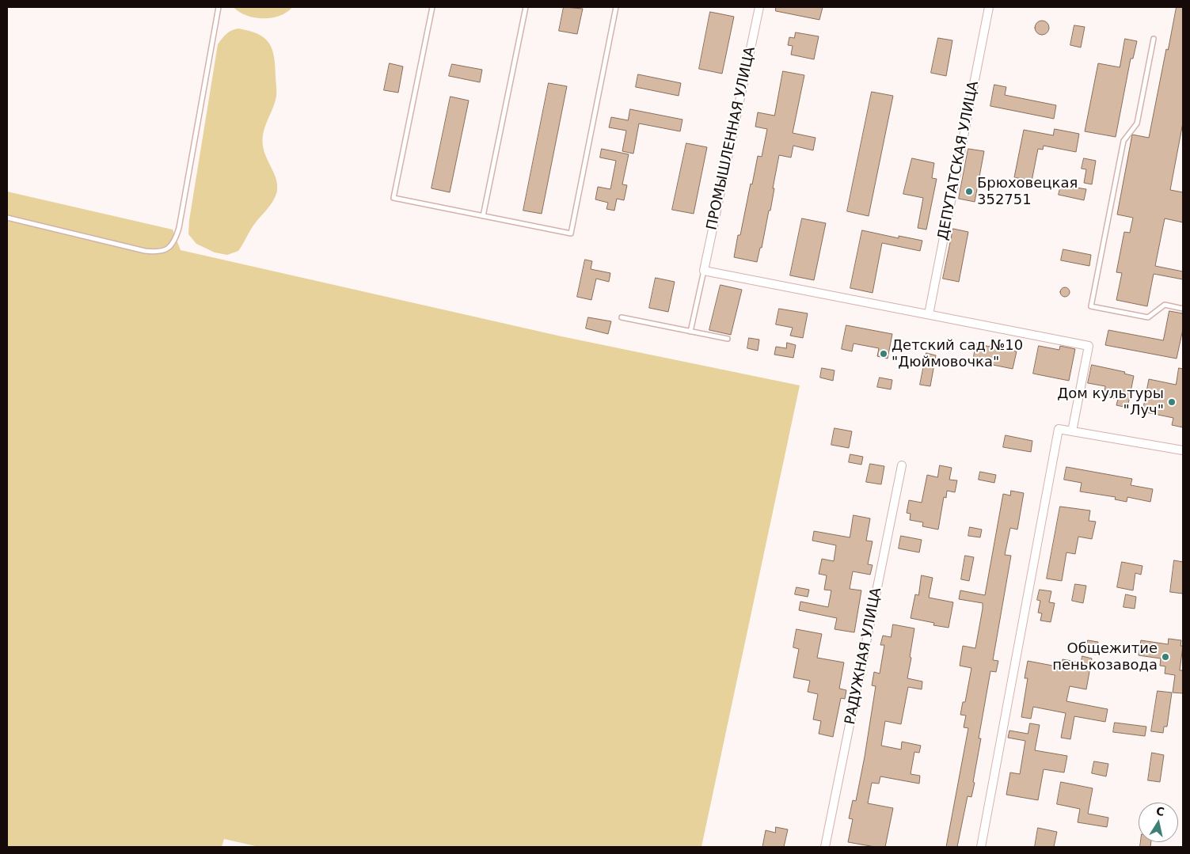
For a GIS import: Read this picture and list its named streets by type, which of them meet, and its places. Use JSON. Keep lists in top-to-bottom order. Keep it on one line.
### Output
{"streets":{"street":["ПРОМЫШЛЕННАЯ УЛИЦА","ДЕПУТАТСКАЯ УЛИЦА","РАДУЖНАЯ УЛИЦА"]},"places":["Брюховецкая 352751","Детский сад №10 \"Дюймовочка\"","Дом культуры \"Луч\"","Общежитие пенькозавода"],"north":"top"}
